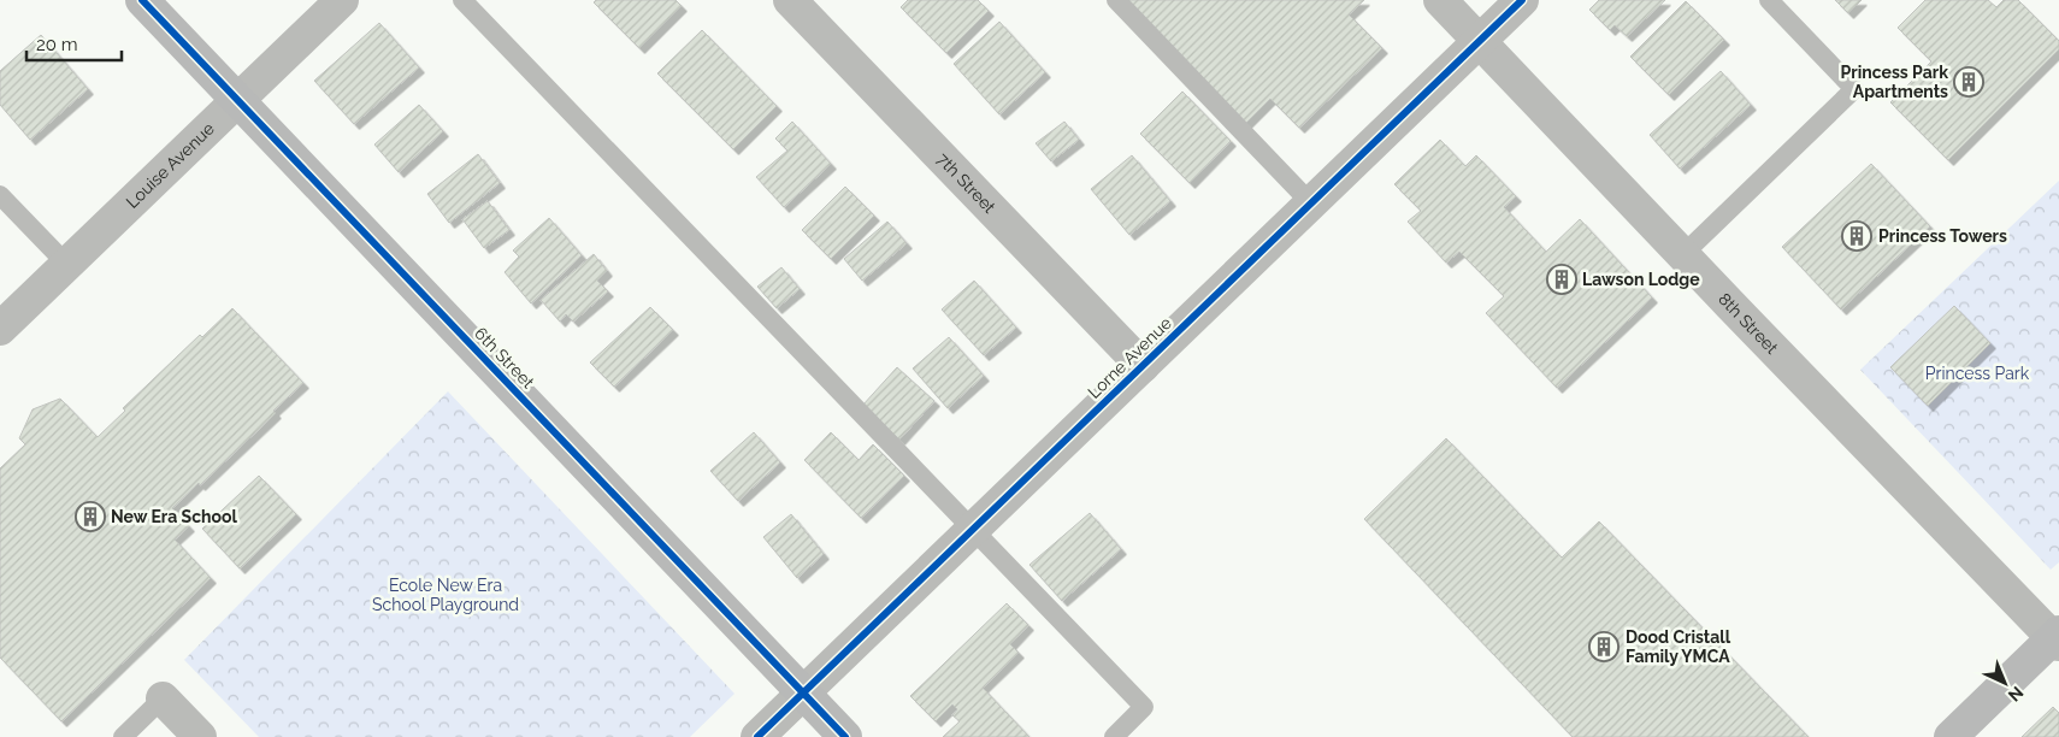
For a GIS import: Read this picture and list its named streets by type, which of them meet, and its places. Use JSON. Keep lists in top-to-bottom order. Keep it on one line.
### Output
{"streets":{"street":["Louise Avenue","7th Street","8th Street","6th Street","Lorne Avenue"]},"crossings":[["Louise Avenue","6th Street"],["7th Street","Lorne Avenue"],["8th Street","Lorne Avenue"],["6th Street","Lorne Avenue"]],"parks":["Princess Park","Ecole New Era School Playground"],"places":{"building":["Princess Park Apartments","Princess Towers","Lawson Lodge","New Era School","Dood Cristall Family YMCA"]},"scale_bar":"20 m","north":"bottom right"}
